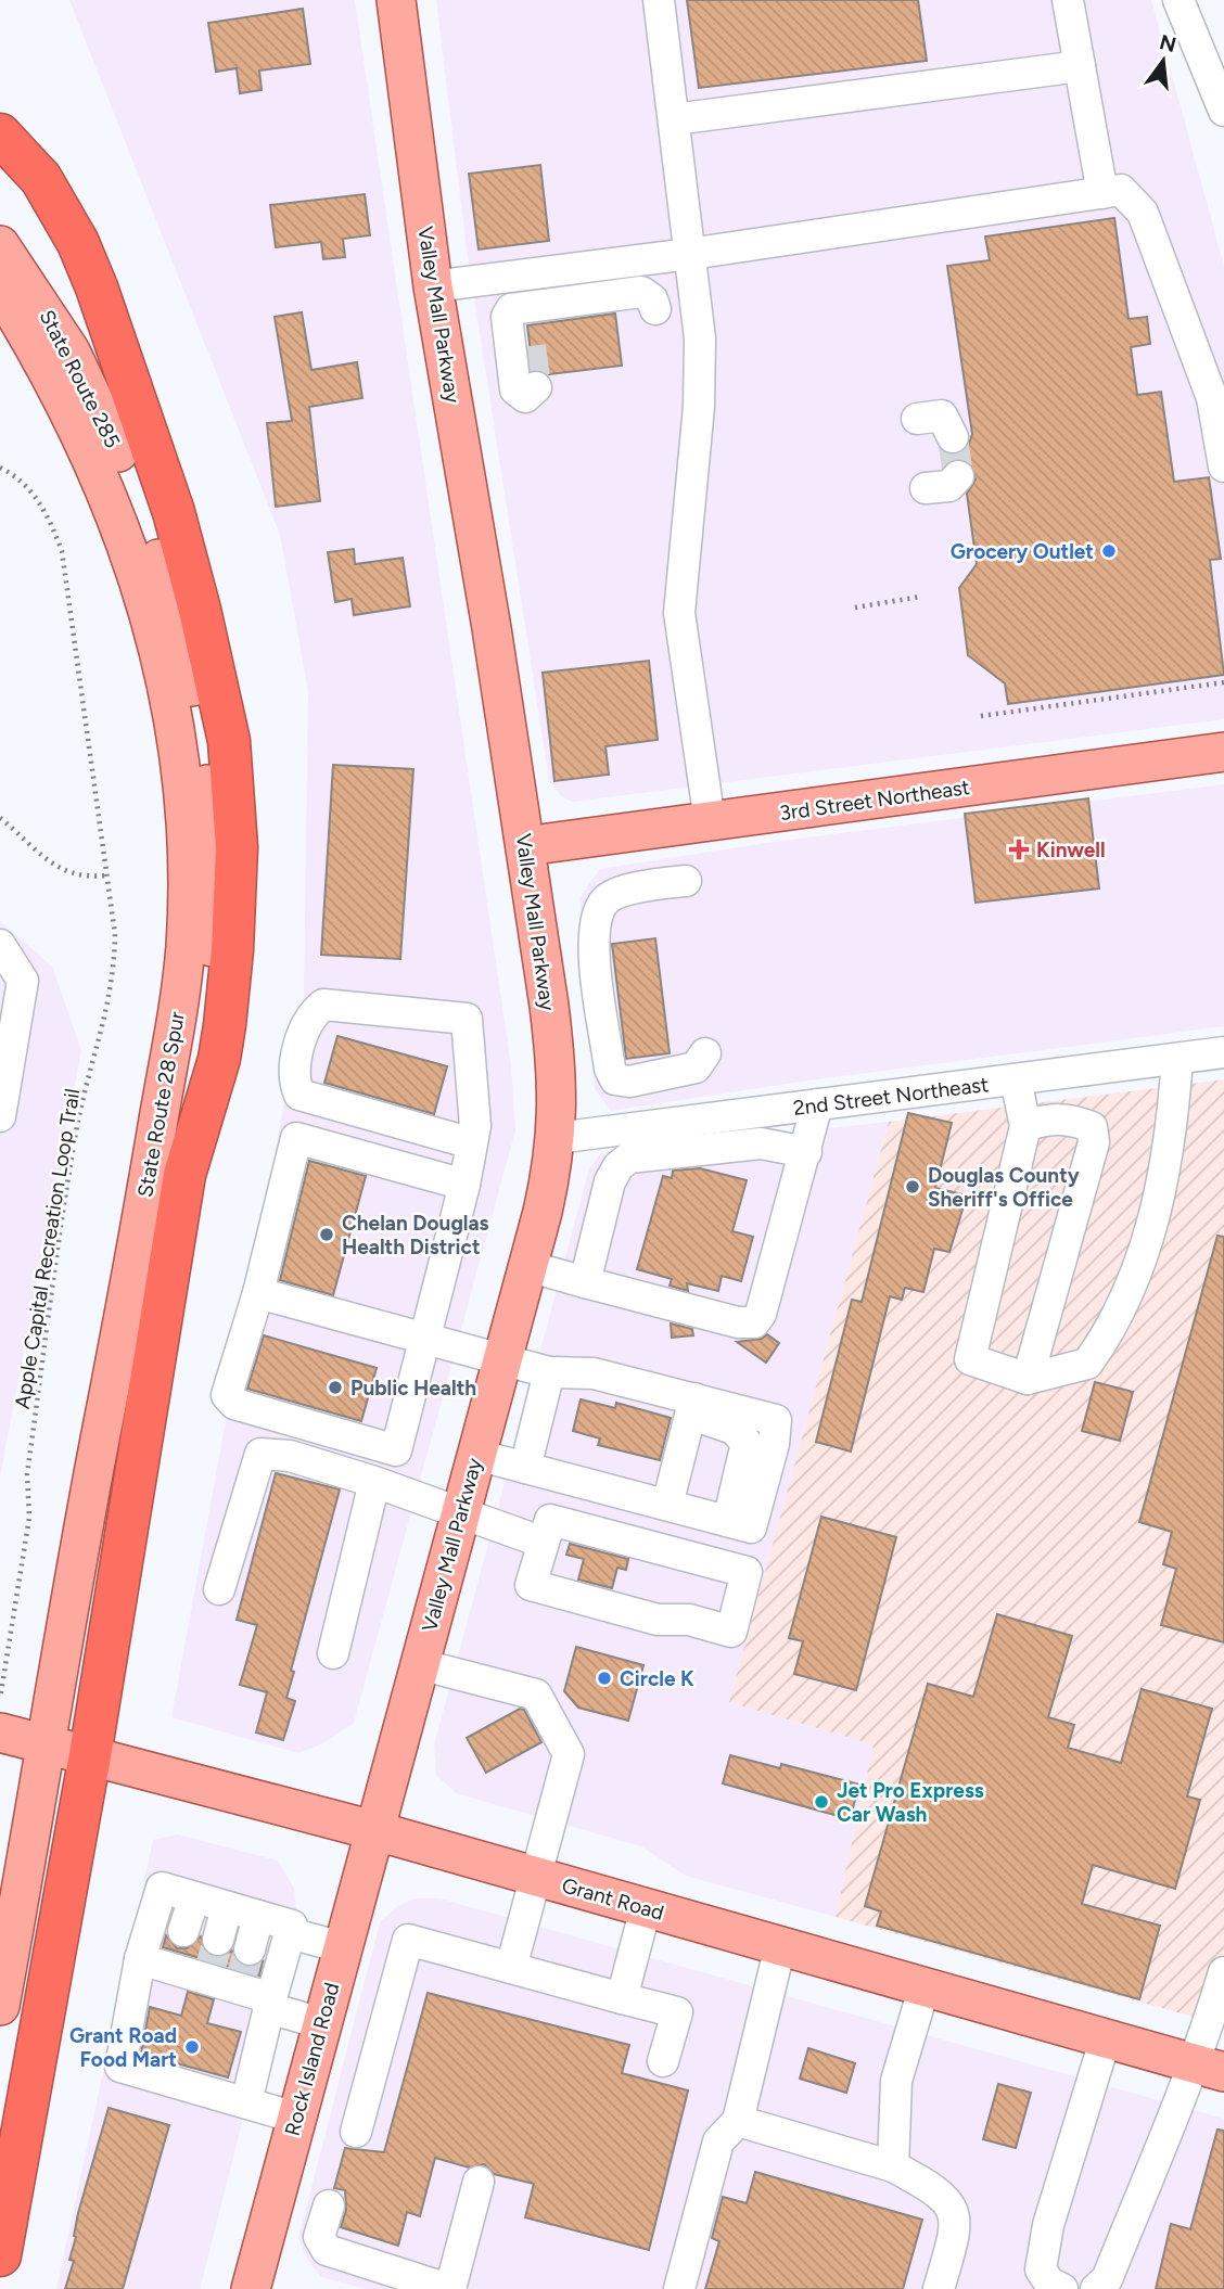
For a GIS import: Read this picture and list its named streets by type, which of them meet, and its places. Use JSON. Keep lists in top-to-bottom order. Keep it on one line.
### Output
{"streets":{"main road":["Valley Mall Parkway","State Route 285","3rd Street Northeast","State Route 28 Spur","Grant Road","Rock Island Road"],"street":["2nd Street Northeast"],"path":["Apple Capital Recreation Loop Trail"]},"crossings":[["Valley Mall Parkway","3rd Street Northeast"],["Valley Mall Parkway","2nd Street Northeast"],["Valley Mall Parkway","Grant Road"],["Valley Mall Parkway","Rock Island Road"],["State Route 285","State Route 28 Spur"],["State Route 28 Spur","Grant Road"],["Grant Road","Rock Island Road"]],"places":{"other":["Grocery Outlet","Douglas County Sheriff's Office","Chelan Douglas Health District","Public Health","Circle K","Jet Pro Express Car Wash","Grant Road Food Mart"],"health":["Kinwell"]},"north":"top"}
